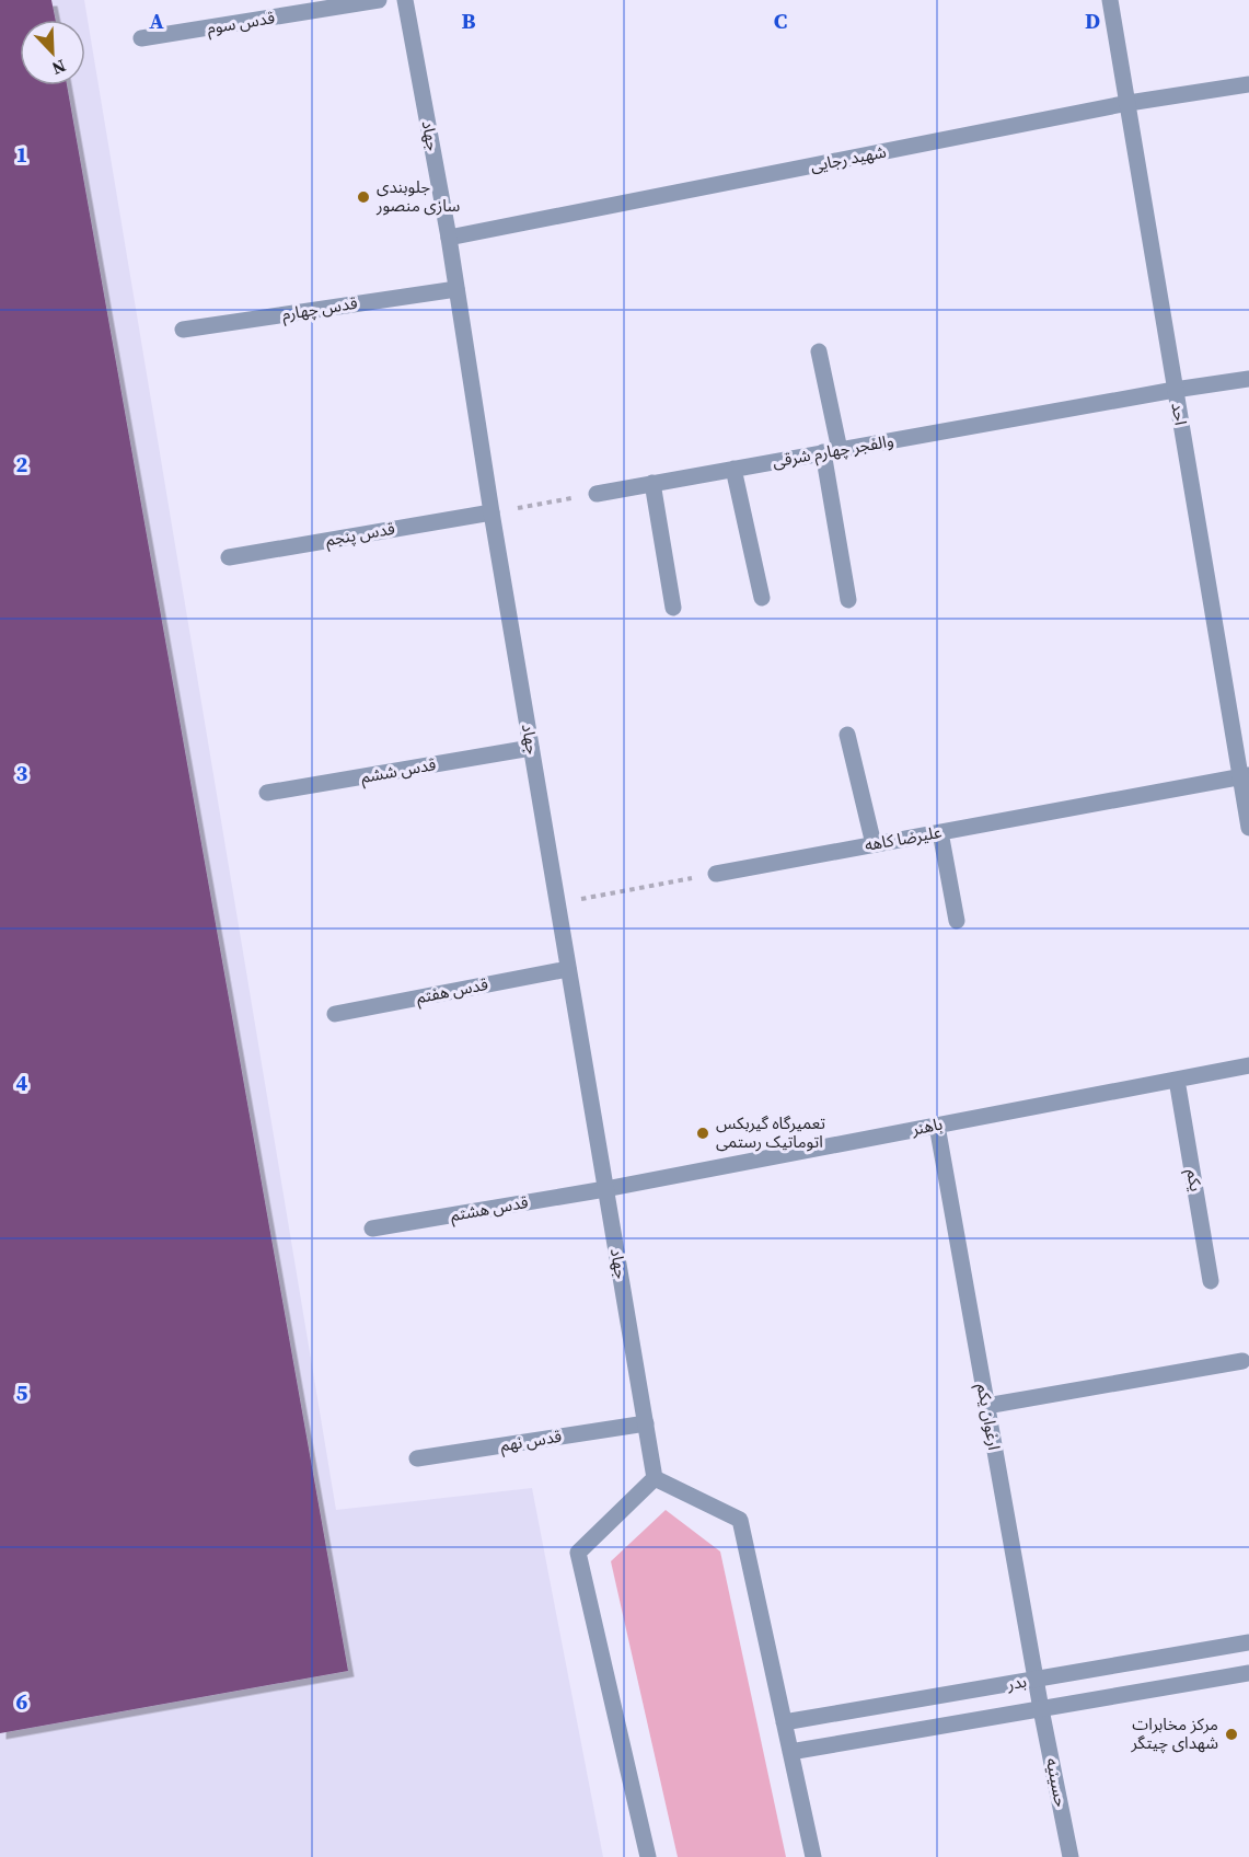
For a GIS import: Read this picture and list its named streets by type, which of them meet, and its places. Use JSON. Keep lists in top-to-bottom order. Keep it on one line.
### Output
{"streets":{"street":["قدس سوم","جهاد","شهید رجایی","قدس چهارم","احد","والفجر چهارم شرقی","قدس پنجم","قدس ششم","علیرضا کاهه","قدس هفتم","باهنر","یکم","قدس هشتم","ارغوان یکم","قدس نهم","بدر","حسینیه"]},"crossings":[["جهاد","شهید رجایی"],["جهاد","قدس چهارم"],["جهاد","قدس پنجم"],["جهاد","قدس ششم"],["جهاد","قدس هفتم"],["جهاد","باهنر"],["جهاد","قدس هشتم"],["جهاد","قدس نهم"],["شهید رجایی","احد"],["احد","والفجر چهارم شرقی"],["احد","علیرضا کاهه"],["باهنر","یکم"],["باهنر","قدس هشتم"],["باهنر","ارغوان یکم"],["ارغوان یکم","بدر"],["ارغوان یکم","حسینیه"],["بدر","حسینیه"]],"places":["جلوبندی سازی منصور","تعمیرگاه گیربکس اتوماتیک رستمی","مرکز مخابرات شهدای چیتگر"],"north":"bottom right","grid":{"columns":["A","B","C","D"],"rows":["1","2","3","4","5","6"]}}
